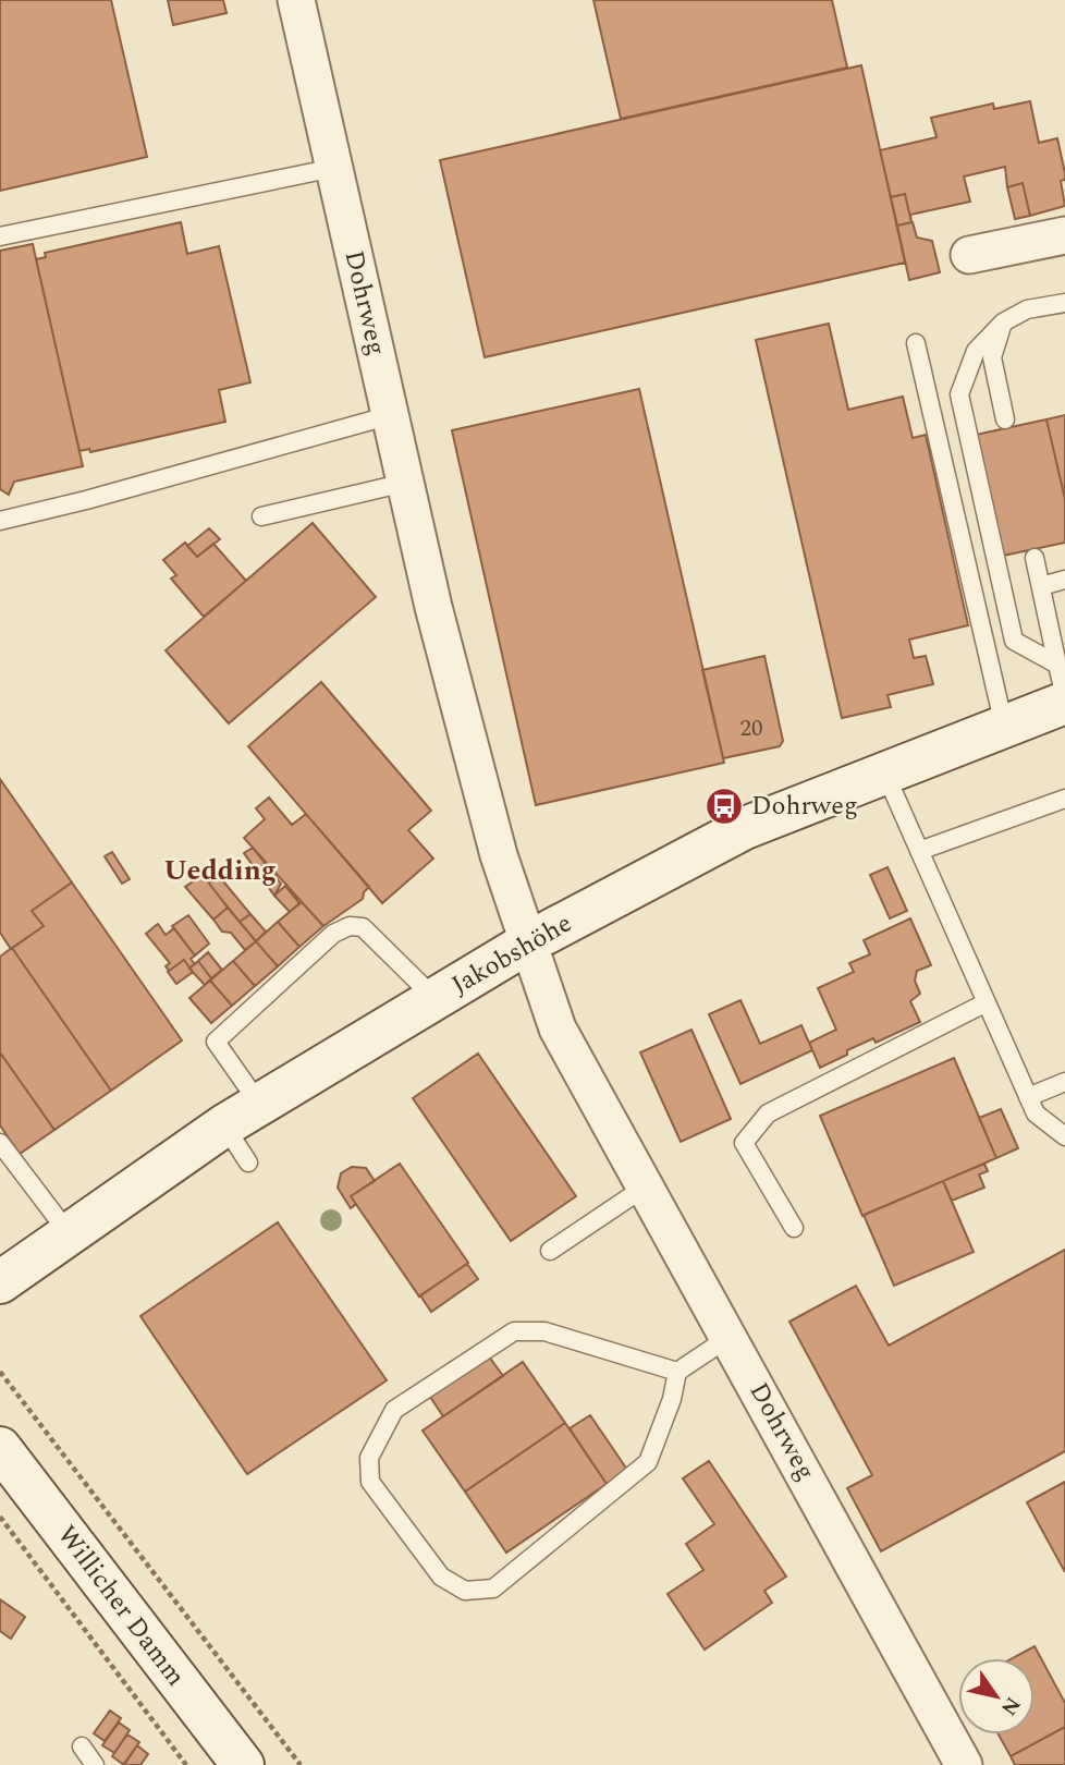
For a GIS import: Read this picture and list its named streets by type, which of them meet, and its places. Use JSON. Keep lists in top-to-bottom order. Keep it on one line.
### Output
{"streets":{"street":["Dohrweg","Jakobshöhe","Willicher Damm"]},"crossings":[["Dohrweg","Jakobshöhe"]],"districts":["Uedding"],"places":{"bus stop":["Dohrweg"]},"house_numbers":["20"],"north":"bottom right"}
